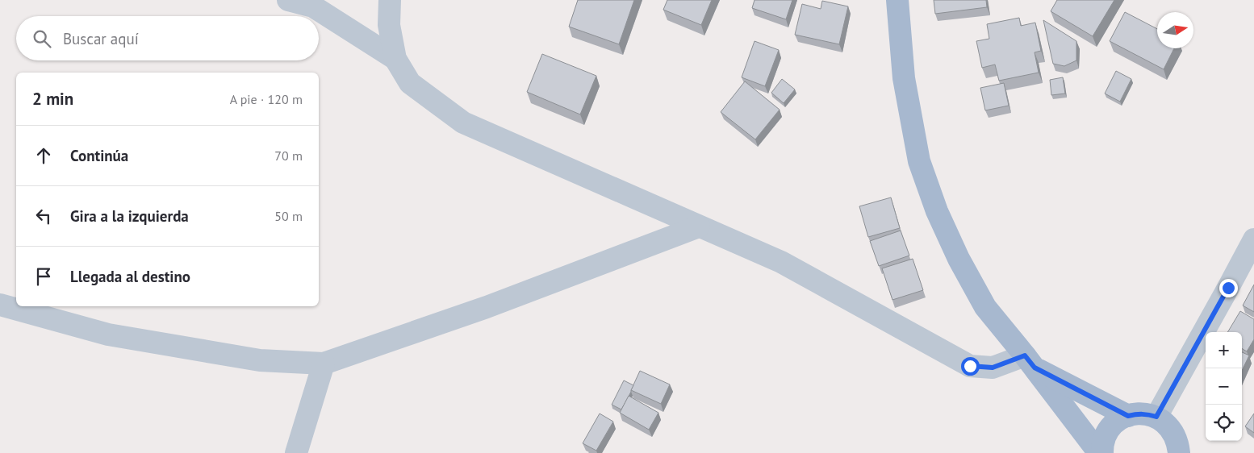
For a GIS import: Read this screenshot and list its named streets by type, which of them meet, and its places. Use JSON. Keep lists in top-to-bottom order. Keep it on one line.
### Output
{"north":"right","page":{"search":"Buscar aquí","heading":["2 min","A pie · 120 m"],"list":[["Continúa","70 m"],["Gira a la izquierda","50 m"],"Llegada al destino"],"map_buttons":["+","−"]}}
